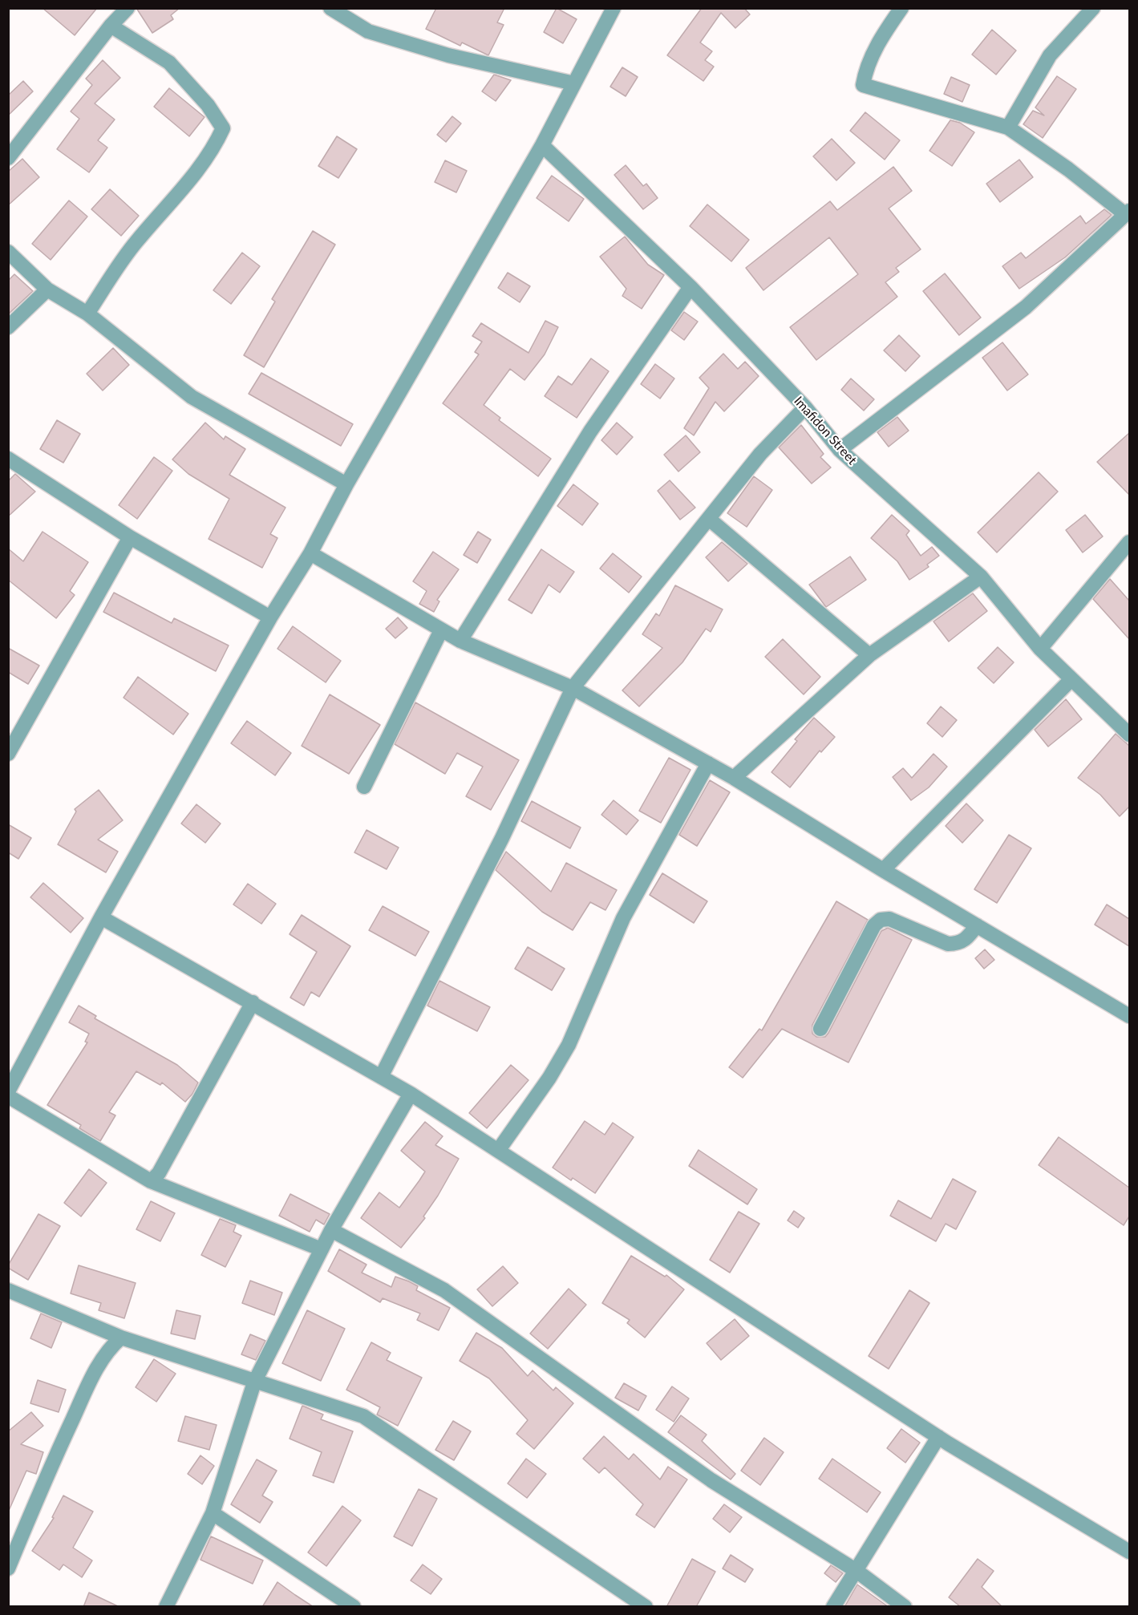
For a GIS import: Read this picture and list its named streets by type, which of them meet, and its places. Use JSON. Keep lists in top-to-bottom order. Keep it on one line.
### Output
{"streets":{"street":["Imafidon Street"]}}
